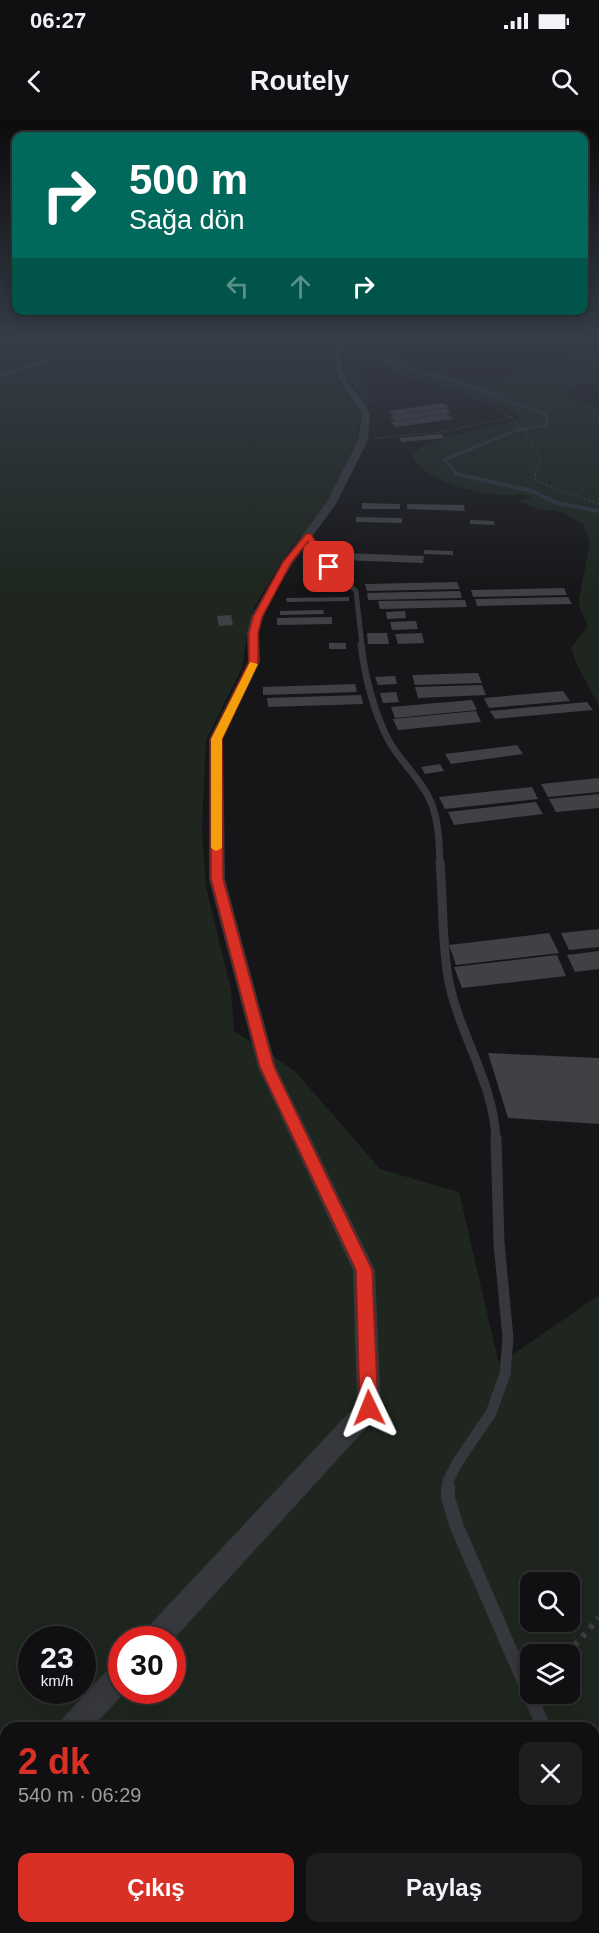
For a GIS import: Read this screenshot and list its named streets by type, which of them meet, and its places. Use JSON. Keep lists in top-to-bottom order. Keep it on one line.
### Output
{"page":{"status":"06:27","header":"Routely","turn":["500 m","Sağa dön"],"speed":"23 km/h","limit":"30","heading":["2 dk","540 m · 06:29"],"buttons":["Çıkış","Paylaş"]}}
